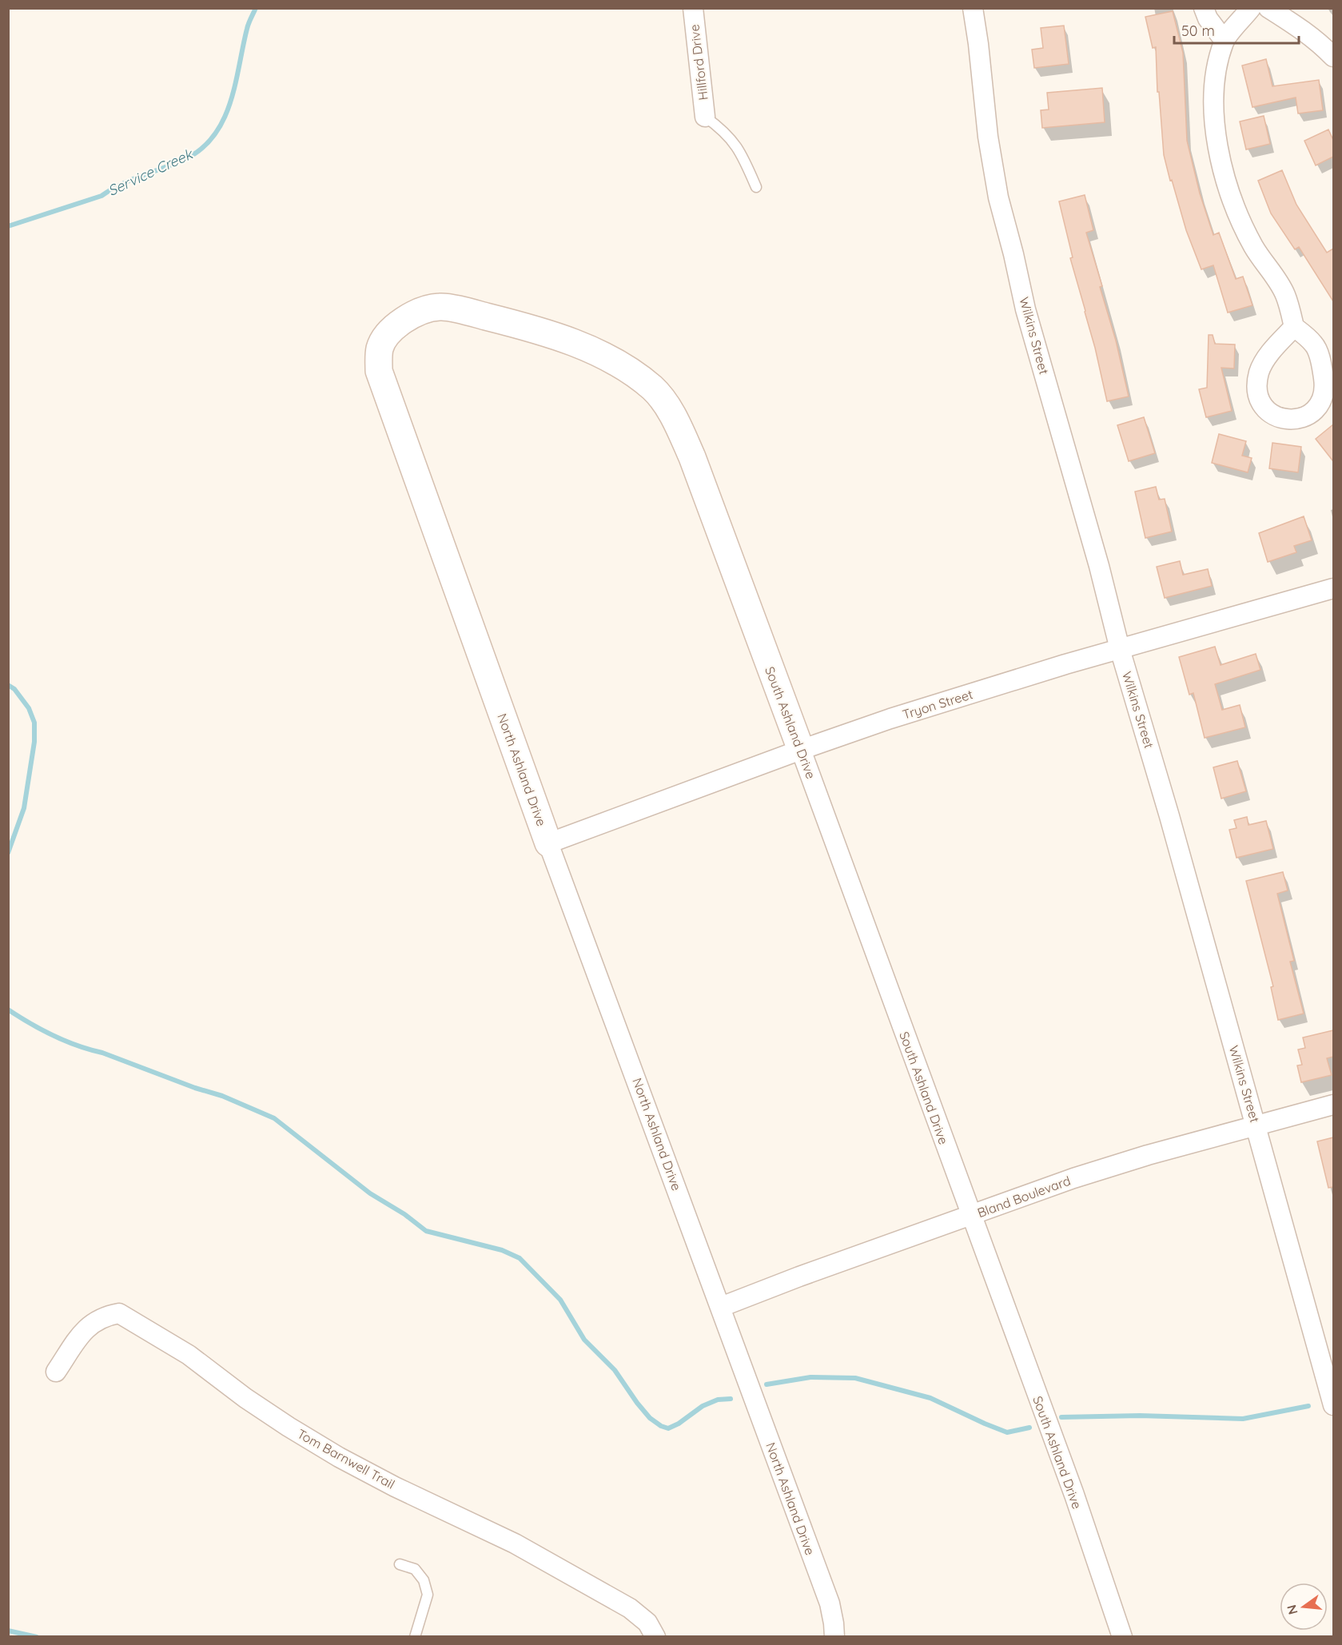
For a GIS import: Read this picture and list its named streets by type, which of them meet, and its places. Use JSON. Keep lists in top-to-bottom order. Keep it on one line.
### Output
{"streets":{"street":["Hillford Drive","Wilkins Street","Tryon Street","South Ashland Drive","North Ashland Drive","Bland Boulevard","Tom Barnwell Trail"]},"crossings":[["Wilkins Street","Tryon Street"],["Wilkins Street","Bland Boulevard"],["Tryon Street","South Ashland Drive"],["Tryon Street","North Ashland Drive"],["South Ashland Drive","North Ashland Drive"],["South Ashland Drive","Bland Boulevard"],["North Ashland Drive","Bland Boulevard"]],"water":["Service Creek"],"scale_bar":"50 m","north":"left"}
